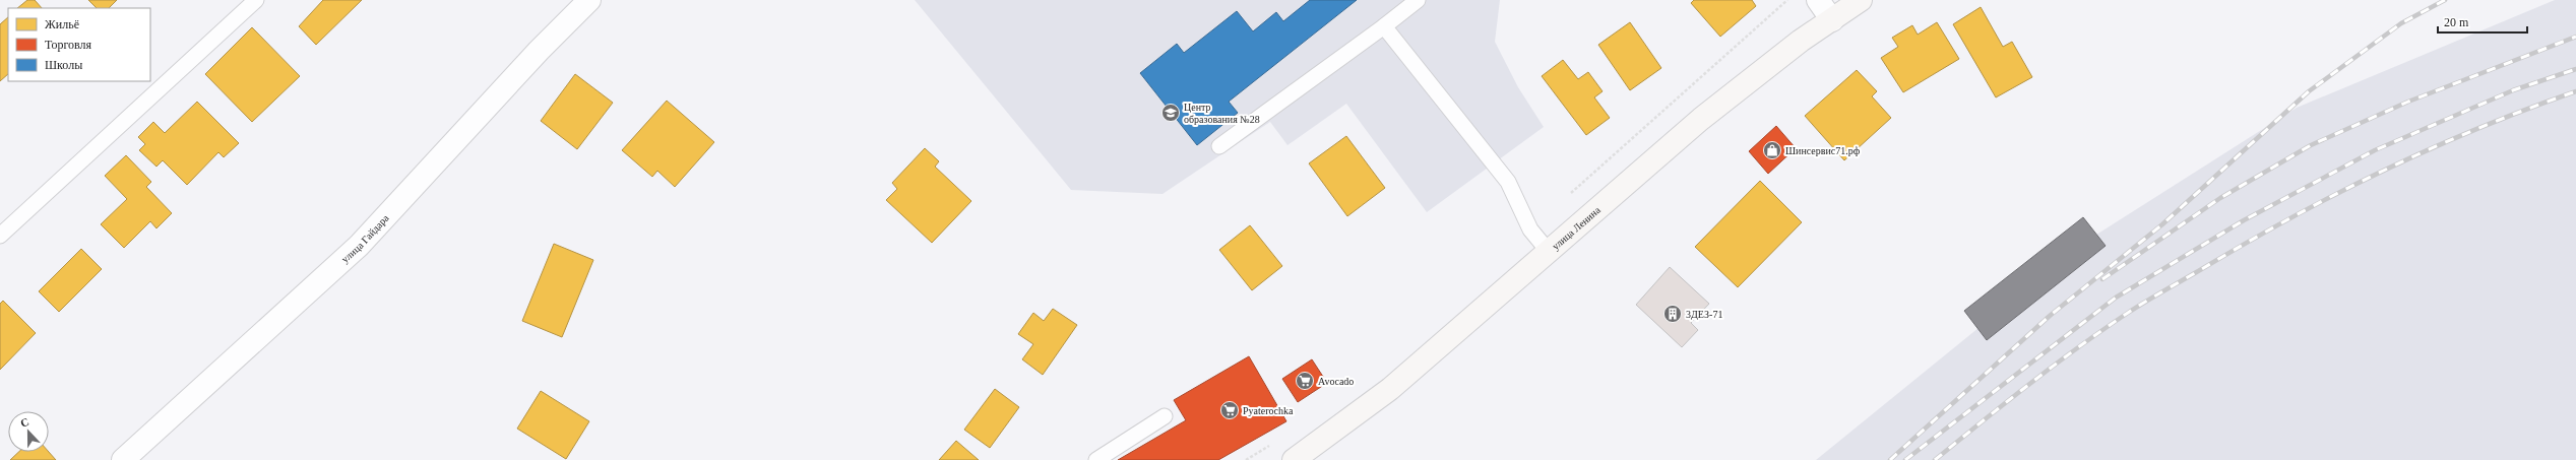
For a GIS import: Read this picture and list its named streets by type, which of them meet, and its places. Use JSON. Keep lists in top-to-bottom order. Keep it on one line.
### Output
{"streets":{"main road":["улица Ленина"],"street":["улица Гайдара"]},"places":{"school or university":["Центр образования №28"],"shop":["Шинсервис71.рф"],"building":["3ДЕЗ-71"],"supermarket":["Avocado","Pyaterochka"]},"legend":["Жильё","Торговля","Школы"],"scale_bar":"20 m","north":"top"}
